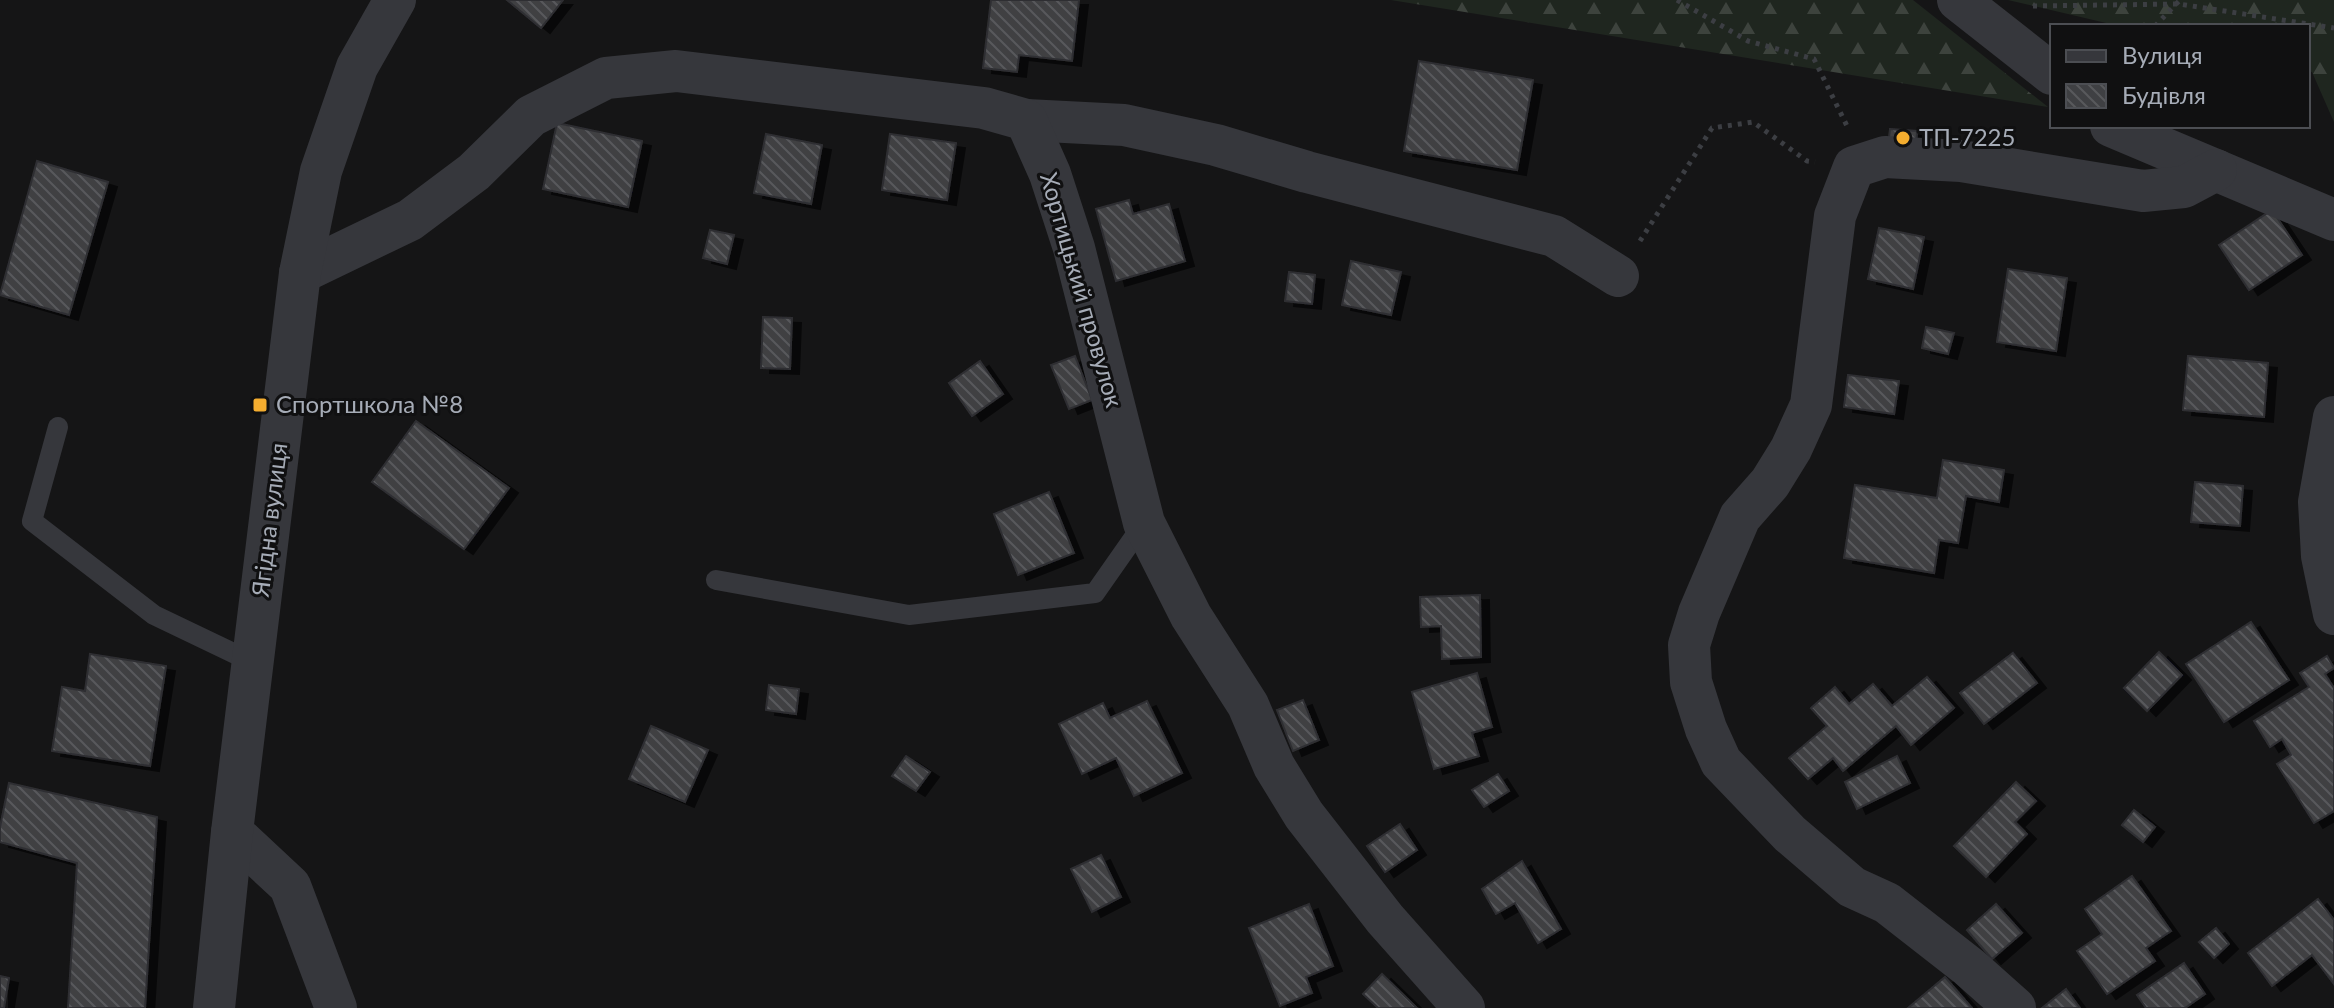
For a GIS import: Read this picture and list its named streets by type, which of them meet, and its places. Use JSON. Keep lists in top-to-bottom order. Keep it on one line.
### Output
{"streets":{"street":["Хортицький провулок","Ягідна вулиця"]},"places":{"other":["ТП-7225"],"transit":["Спортшкола №8"]},"legend":["Вулиця","Будівля"]}
